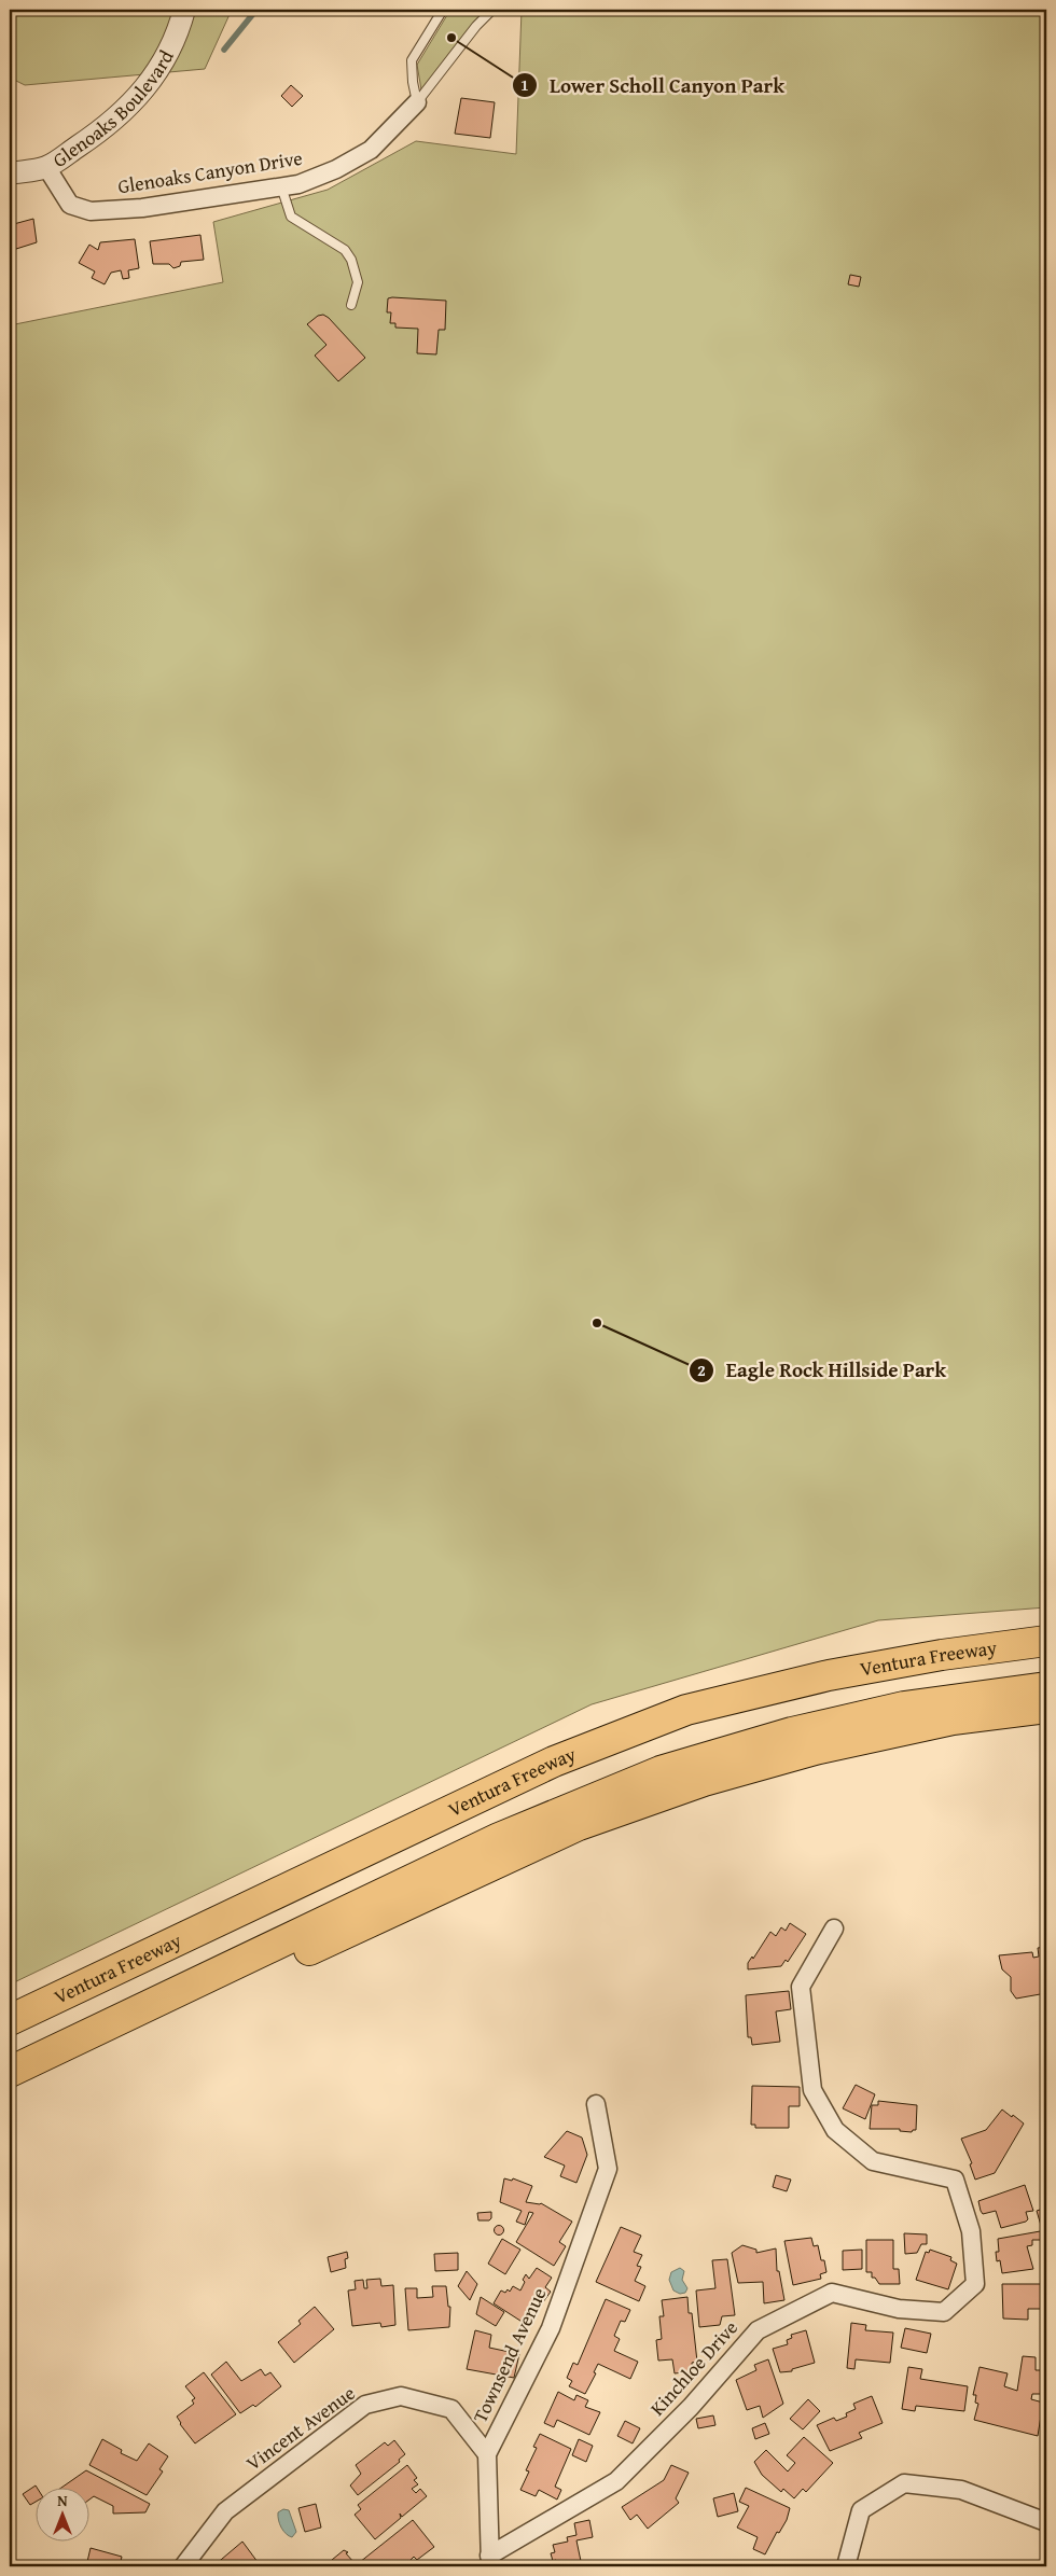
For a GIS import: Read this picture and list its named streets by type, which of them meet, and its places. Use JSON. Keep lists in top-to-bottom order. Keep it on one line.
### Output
{"streets":{"highway":["Ventura Freeway"],"street":["Glenoaks Boulevard","Glenoaks Canyon Drive","Townsend Avenue","Kinchloe Drive","Vincent Avenue"]},"crossings":[["Glenoaks Boulevard","Glenoaks Canyon Drive"],["Townsend Avenue","Kinchloe Drive"],["Townsend Avenue","Vincent Avenue"]],"places":["Lower Scholl Canyon Park","Eagle Rock Hillside Park"],"north":"top"}
